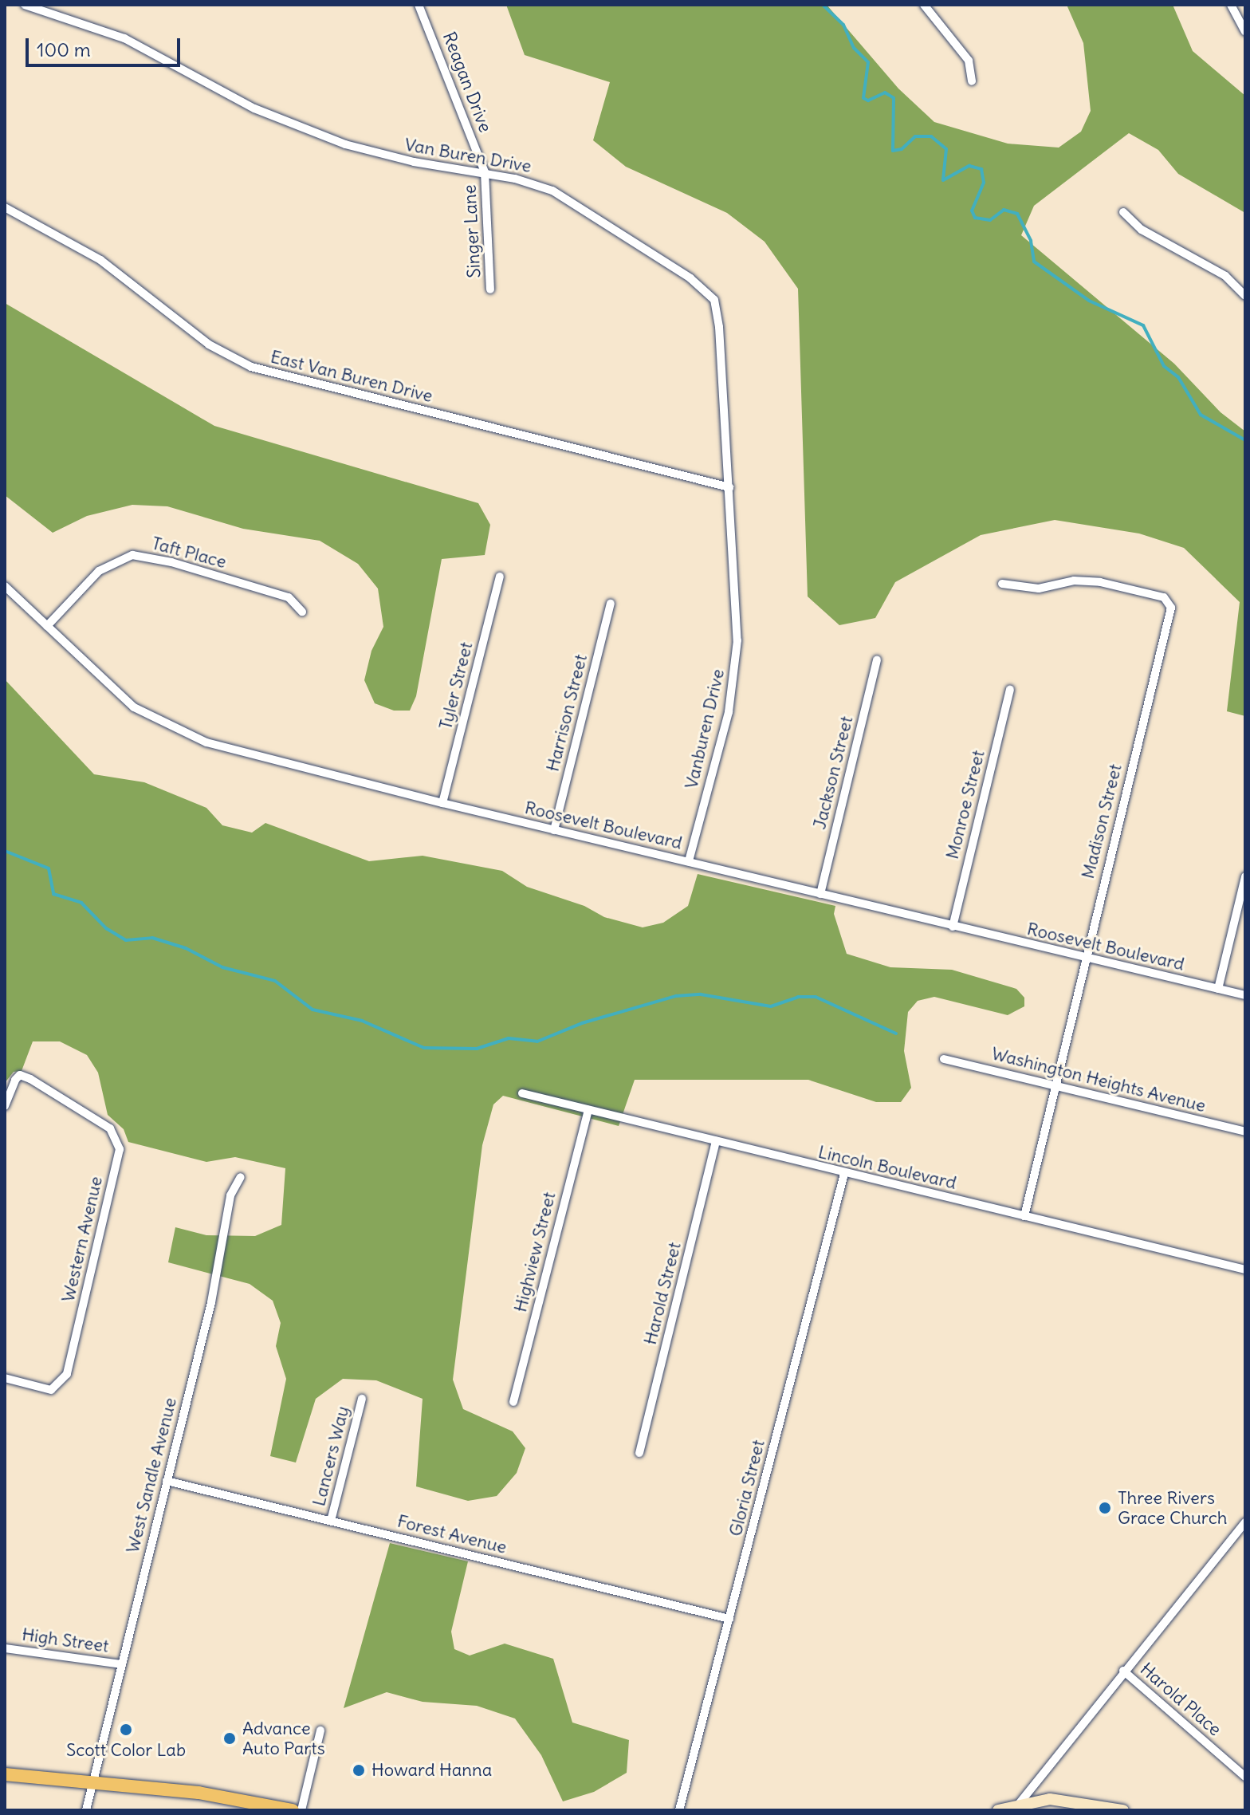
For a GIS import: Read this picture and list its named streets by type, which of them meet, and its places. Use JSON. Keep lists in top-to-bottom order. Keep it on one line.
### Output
{"streets":{"street":["Reagan Drive","Van Buren Drive","Singer Lane","East Van Buren Drive","Taft Place","Tyler Street","Harrison Street","Vanburen Drive","Jackson Street","Monroe Street","Madison Street","Roosevelt Boulevard","Washington Heights Avenue","Lincoln Boulevard","Western Avenue","Highview Street","Harold Street","Lancers Way","West Sandle Avenue","Gloria Street","Forest Avenue","High Street","Harold Place"]},"crossings":[["Reagan Drive","Van Buren Drive"],["Reagan Drive","Singer Lane"],["Van Buren Drive","Singer Lane"],["Van Buren Drive","East Van Buren Drive"],["Van Buren Drive","Vanburen Drive"],["East Van Buren Drive","Vanburen Drive"],["Taft Place","Roosevelt Boulevard"],["Tyler Street","Roosevelt Boulevard"],["Harrison Street","Roosevelt Boulevard"],["Vanburen Drive","Roosevelt Boulevard"],["Jackson Street","Roosevelt Boulevard"],["Monroe Street","Roosevelt Boulevard"],["Madison Street","Roosevelt Boulevard"],["Madison Street","Washington Heights Avenue"],["Madison Street","Lincoln Boulevard"],["Lincoln Boulevard","Highview Street"],["Lincoln Boulevard","Harold Street"],["Lincoln Boulevard","Gloria Street"],["Lancers Way","Forest Avenue"],["West Sandle Avenue","Forest Avenue"],["West Sandle Avenue","High Street"],["Gloria Street","Forest Avenue"]],"places":["Three Rivers Grace Church","Scott Color Lab","Advance Auto Parts","Howard Hanna"],"scale_bar":"100 m"}
